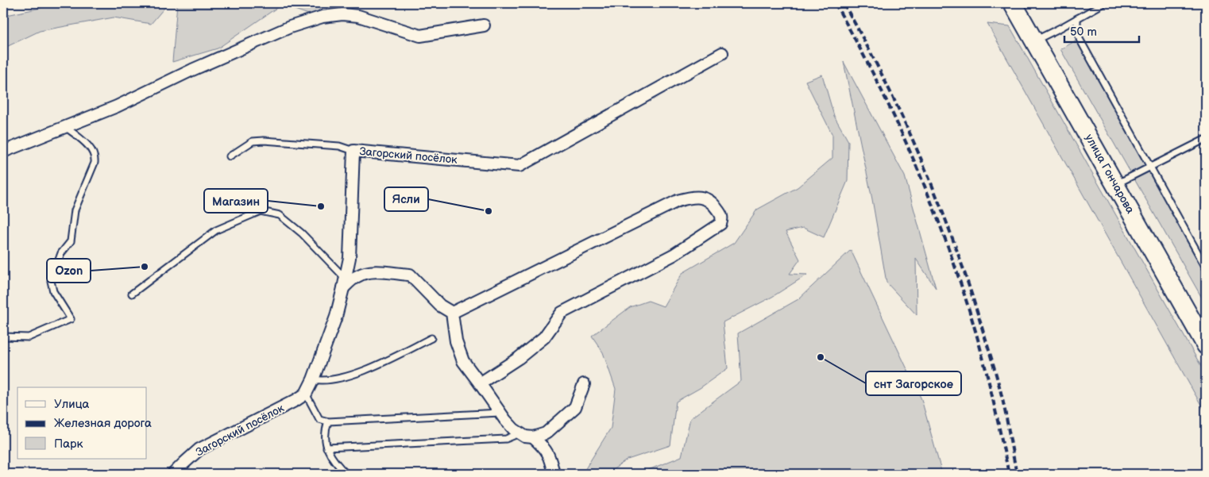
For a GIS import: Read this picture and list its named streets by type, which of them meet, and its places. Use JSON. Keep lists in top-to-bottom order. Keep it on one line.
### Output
{"streets":{"main road":["улица Гончарова"],"street":["Загорский посёлок"]},"places":["Магазин","Ясли","Ozon","снт Загорское"],"legend":["Улица","Железная дорога","Парк"],"scale_bar":"50 m"}
